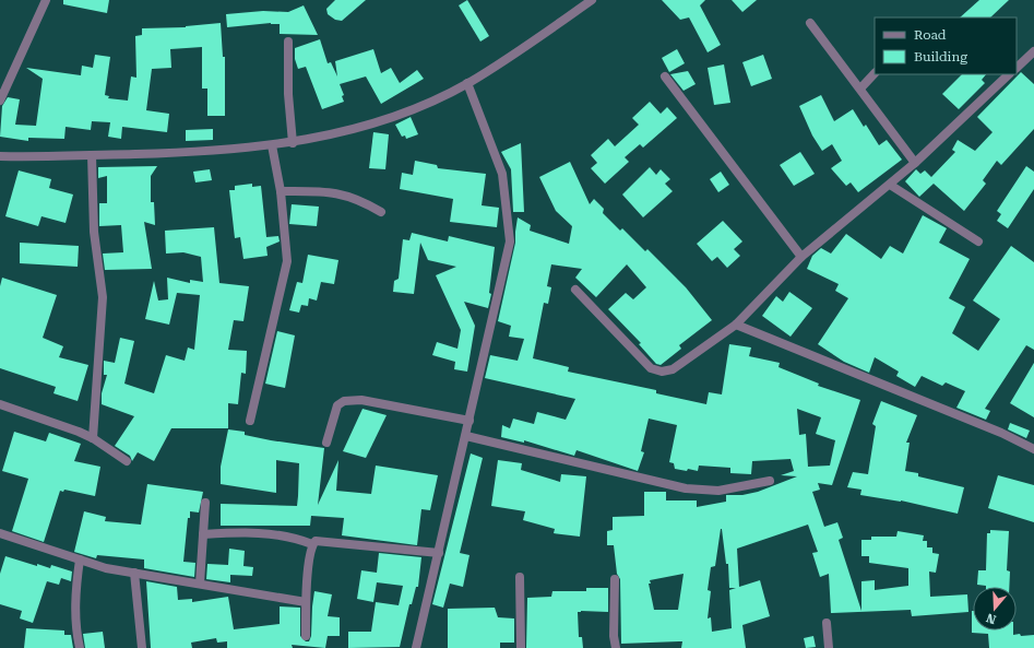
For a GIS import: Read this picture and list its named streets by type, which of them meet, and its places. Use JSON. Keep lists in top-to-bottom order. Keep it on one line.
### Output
{"legend":["Road","Building"],"north":"bottom"}
